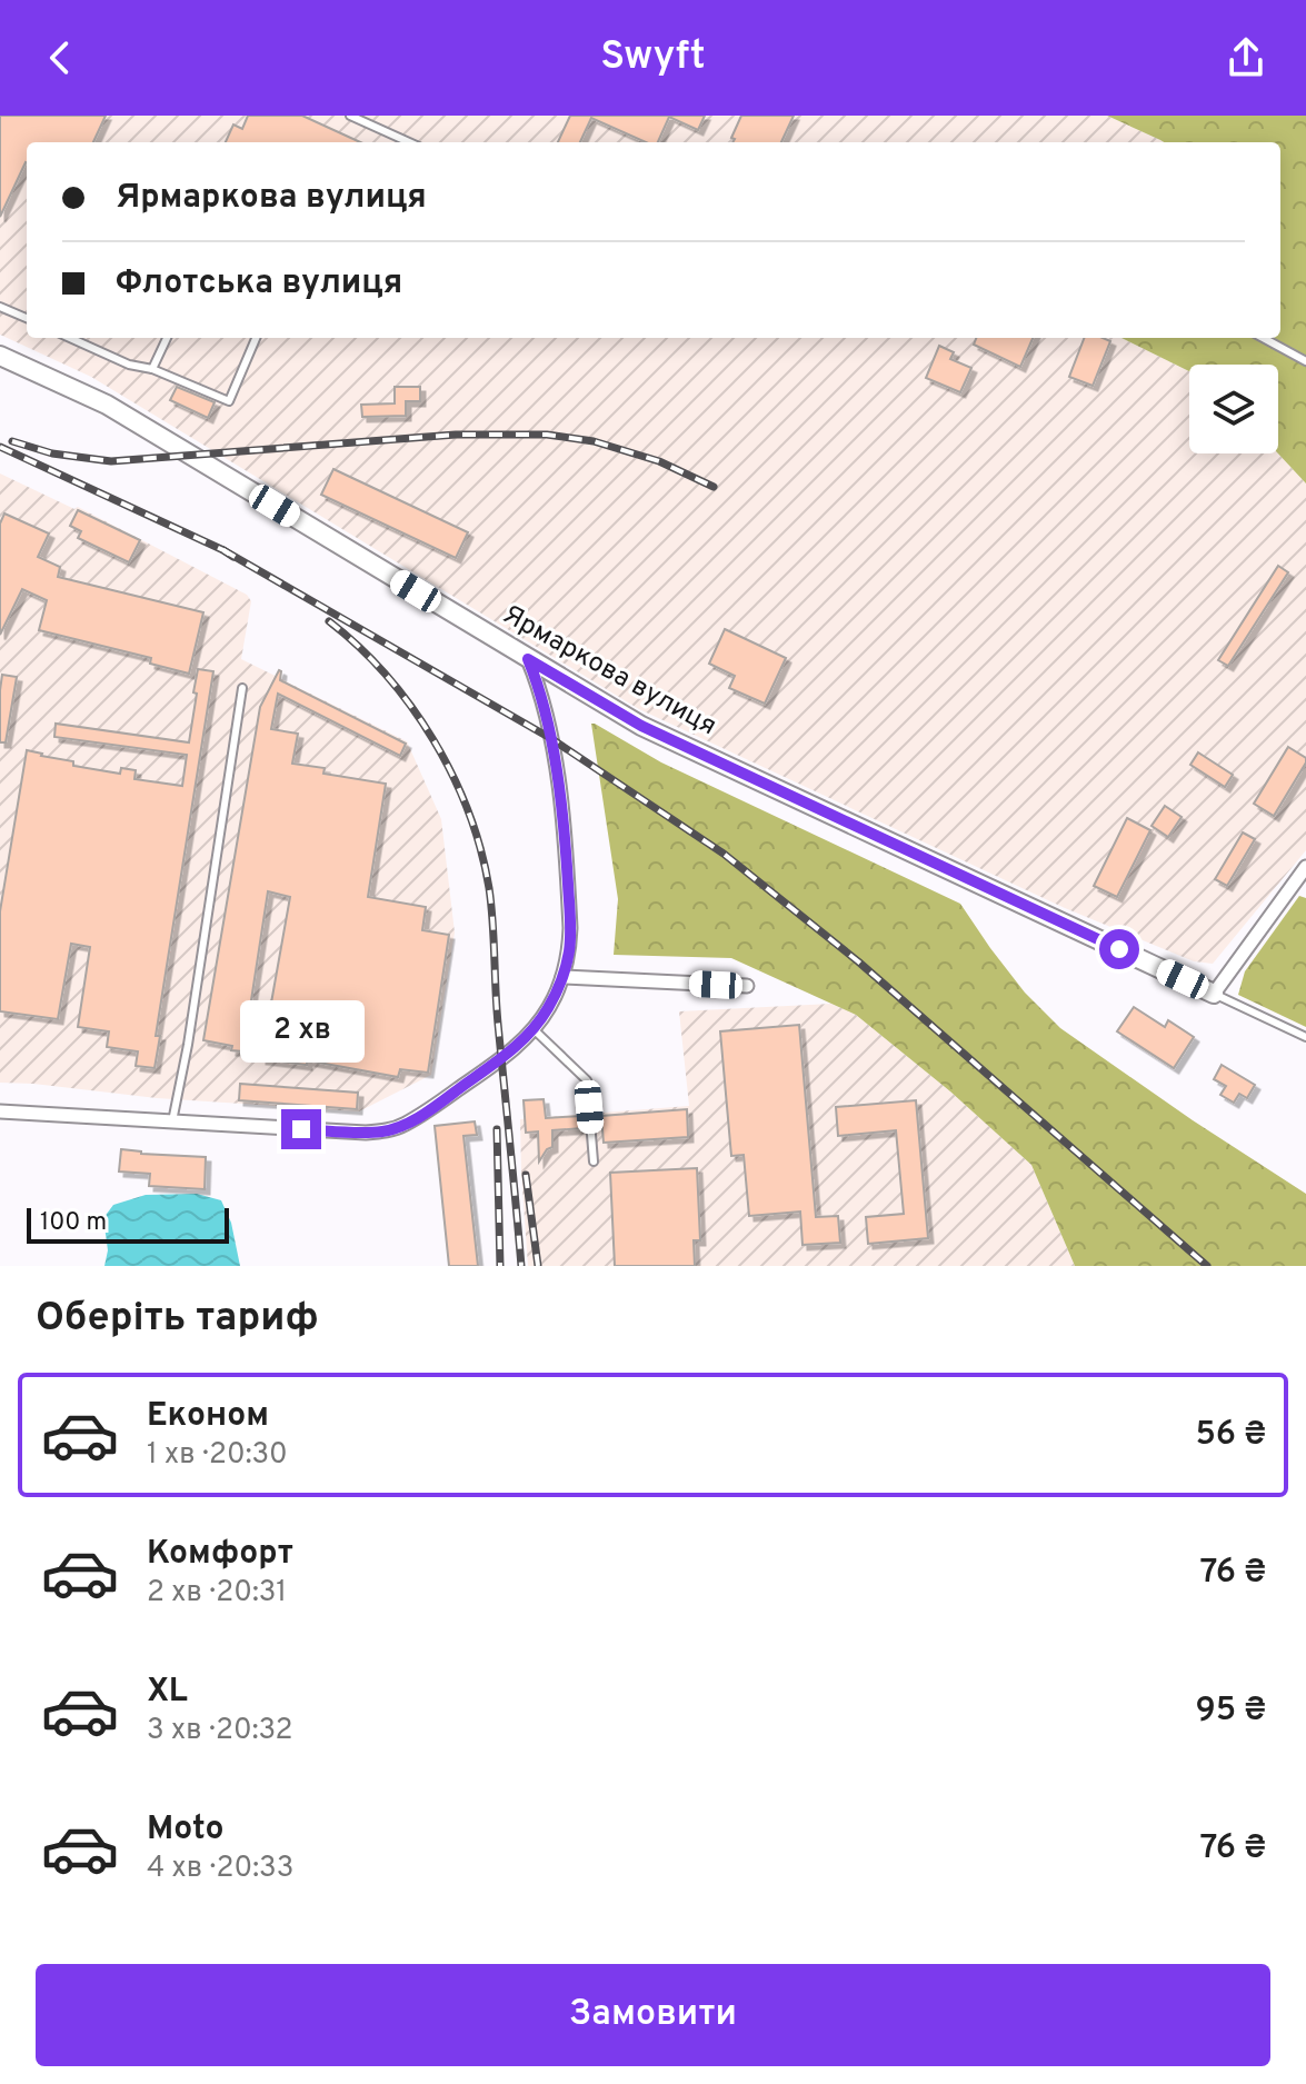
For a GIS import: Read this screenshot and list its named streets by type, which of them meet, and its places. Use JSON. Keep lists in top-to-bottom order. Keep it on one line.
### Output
{"streets":{"street":["Ярмаркова вулиця"]},"scale_bar":"100 m","page":{"header":"Swyft","banner":["Ярмаркова вулиця","Флотська вулиця"],"bubble":"2 хв","scale":"100 m","heading":"Оберіть тариф","list":[{"name":"Економ","note":"1 хв · 20:30","value":"56 ₴"},{"name":"Комфорт","note":"2 хв · 20:31","value":"76 ₴"},{"name":"XL","note":"3 хв · 20:32","value":"95 ₴"},{"name":"Moto","note":"4 хв · 20:33","value":"76 ₴"}],"buttons":"Замовити"}}
